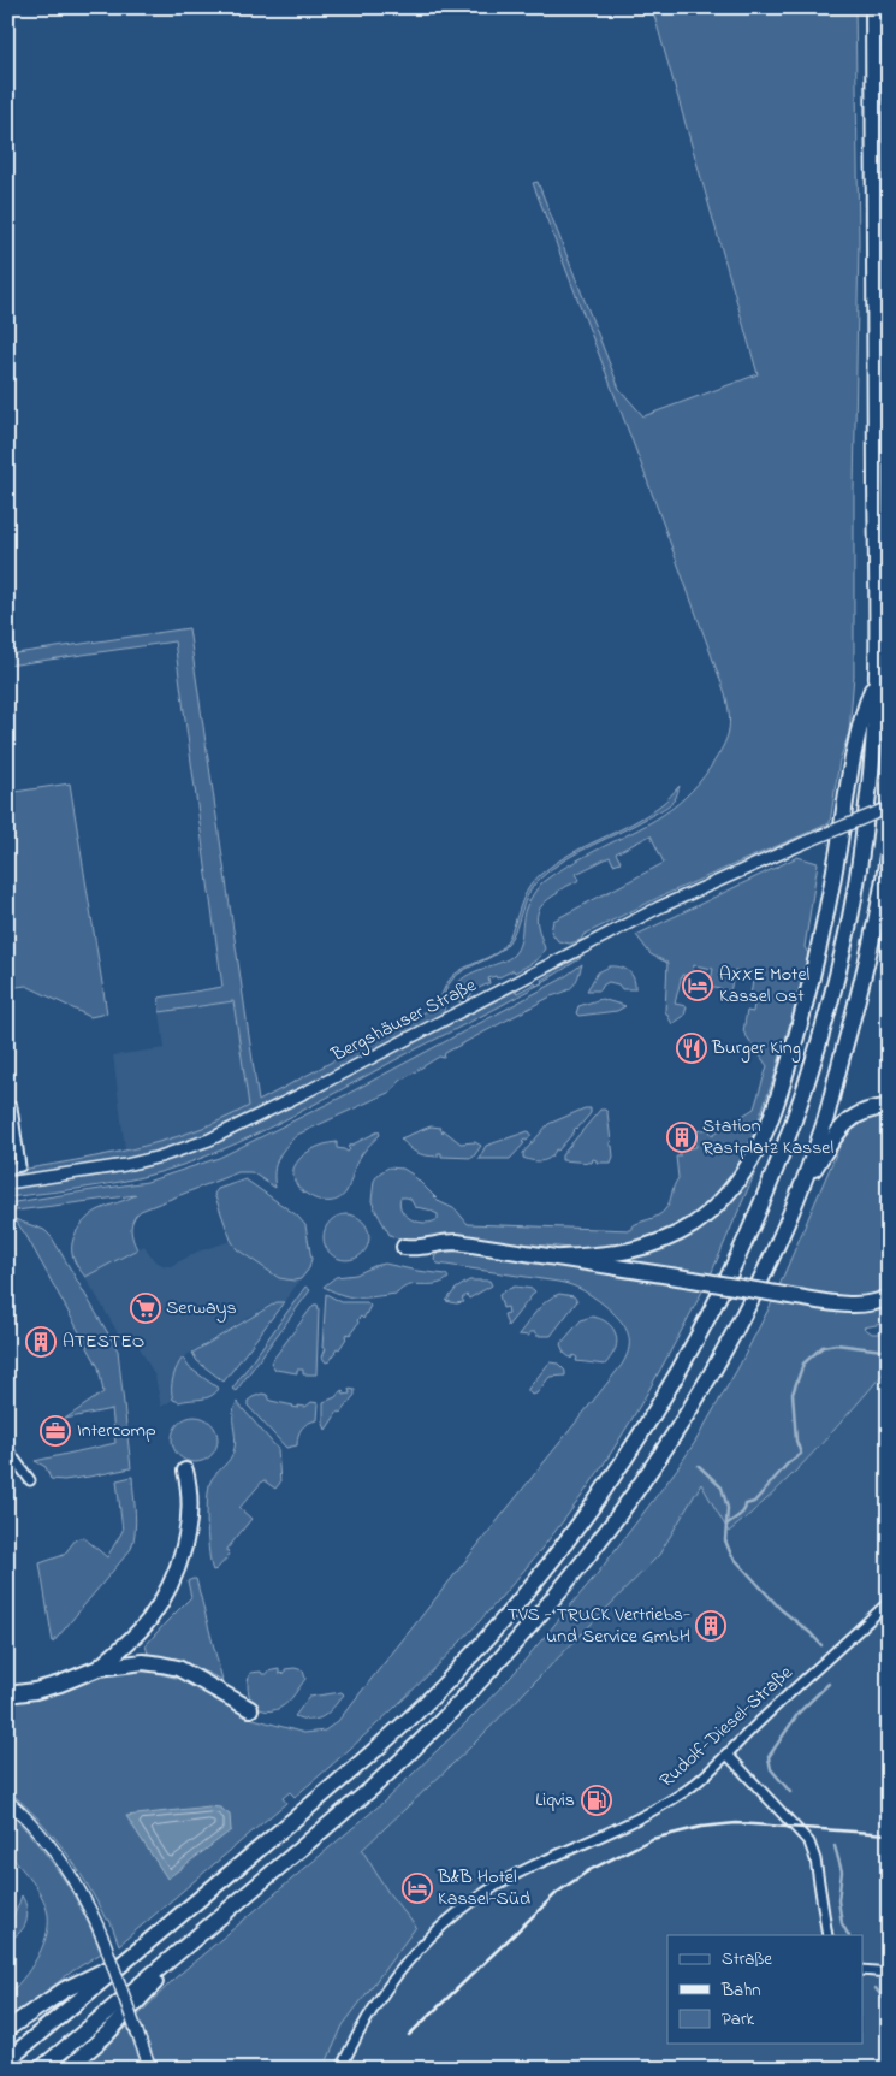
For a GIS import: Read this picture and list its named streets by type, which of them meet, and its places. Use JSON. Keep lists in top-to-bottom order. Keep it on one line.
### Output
{"streets":{"main road":["Bergshäuser Straße"],"street":["Rudolf-Diesel-Straße"]},"places":{"hotel":["AXXE Motel Kassel Ost","B&B Hotel Kassel-Süd"],"restaurant":["Burger King"],"building":["Station Rastplatz Kassel","ATESTEO","TVS - TRUCK Vertriebs- und Service GmbH"],"supermarket":["Serways"],"office":["Intercomp"],"fuel station":["Liqvis"]},"legend":["Straße","Bahn","Park"]}
